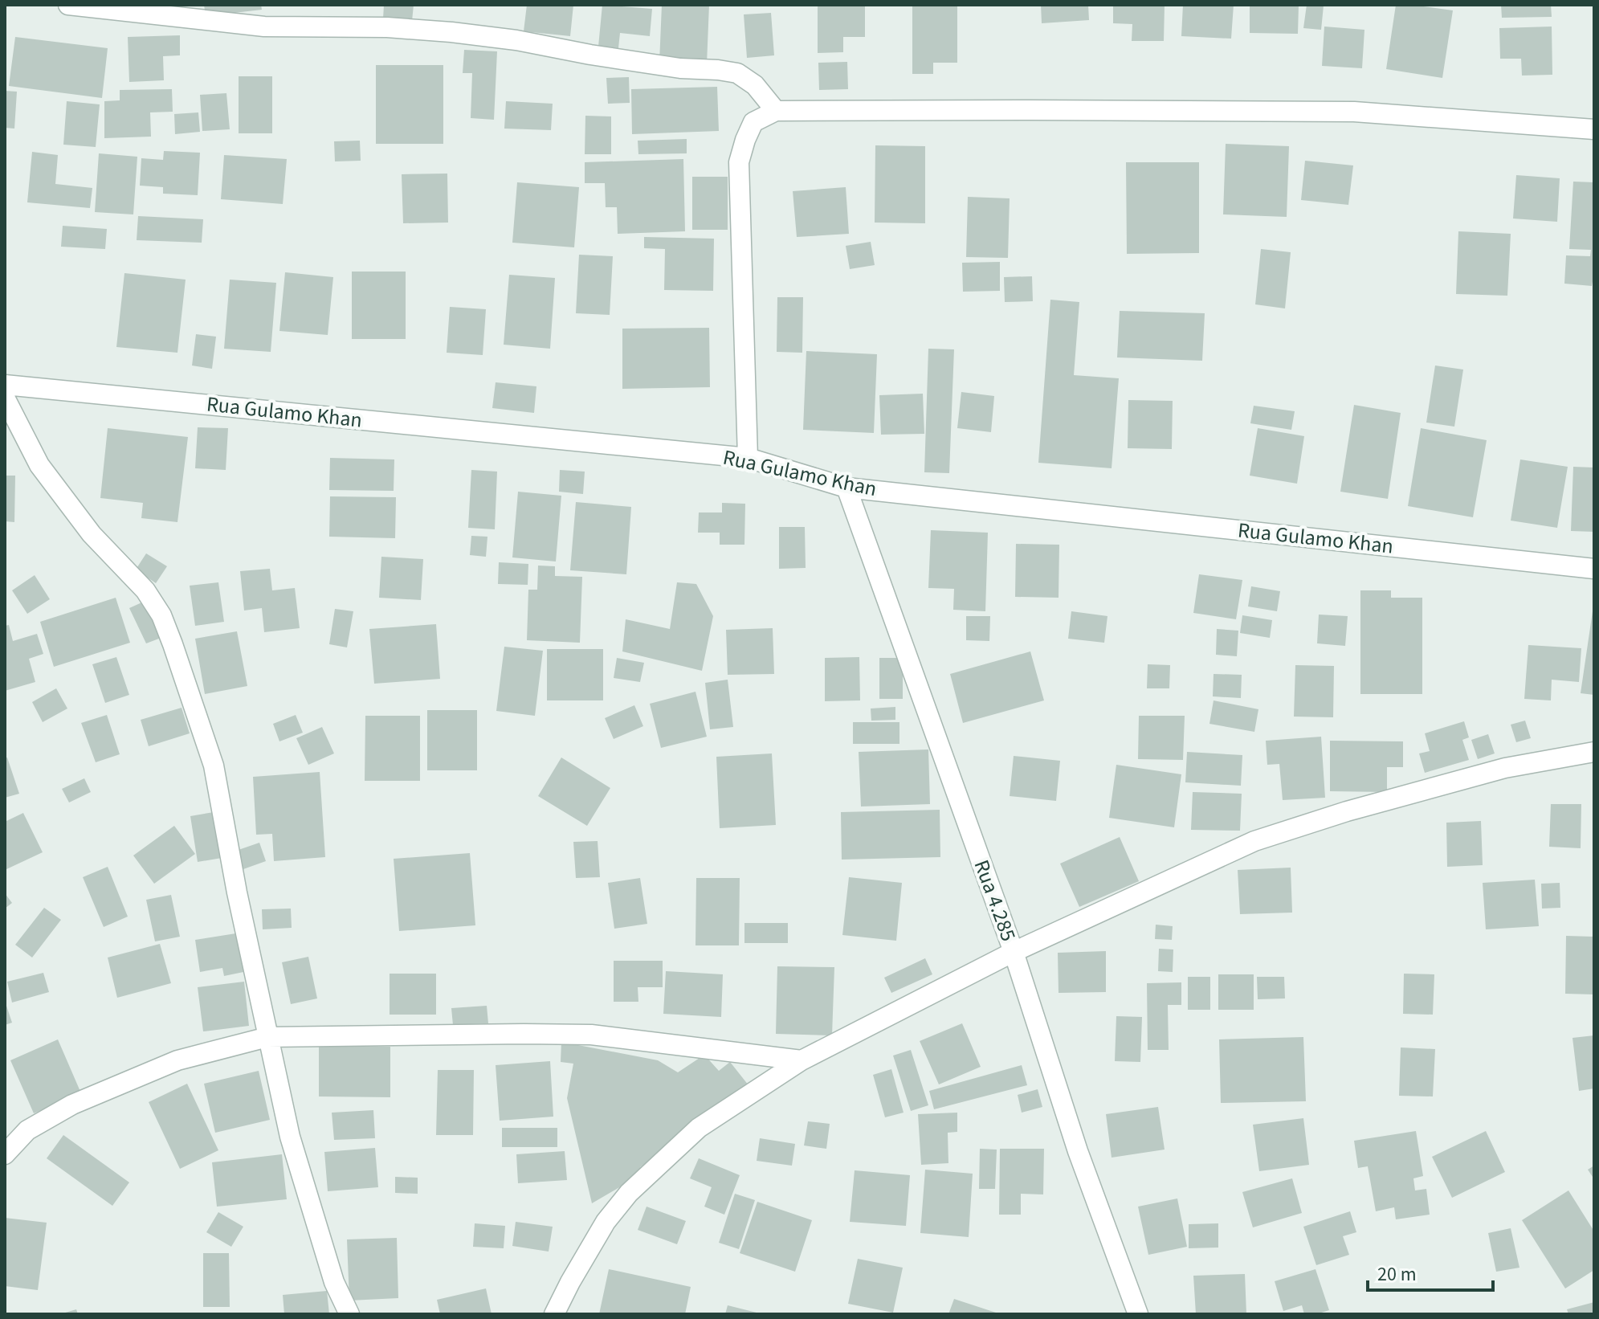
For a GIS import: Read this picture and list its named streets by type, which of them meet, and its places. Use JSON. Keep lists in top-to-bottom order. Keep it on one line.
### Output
{"streets":{"street":["Rua Gulamo Khan","Rua 4.285"]},"crossings":[["Rua Gulamo Khan","Rua 4.285"]],"scale_bar":"20 m"}
